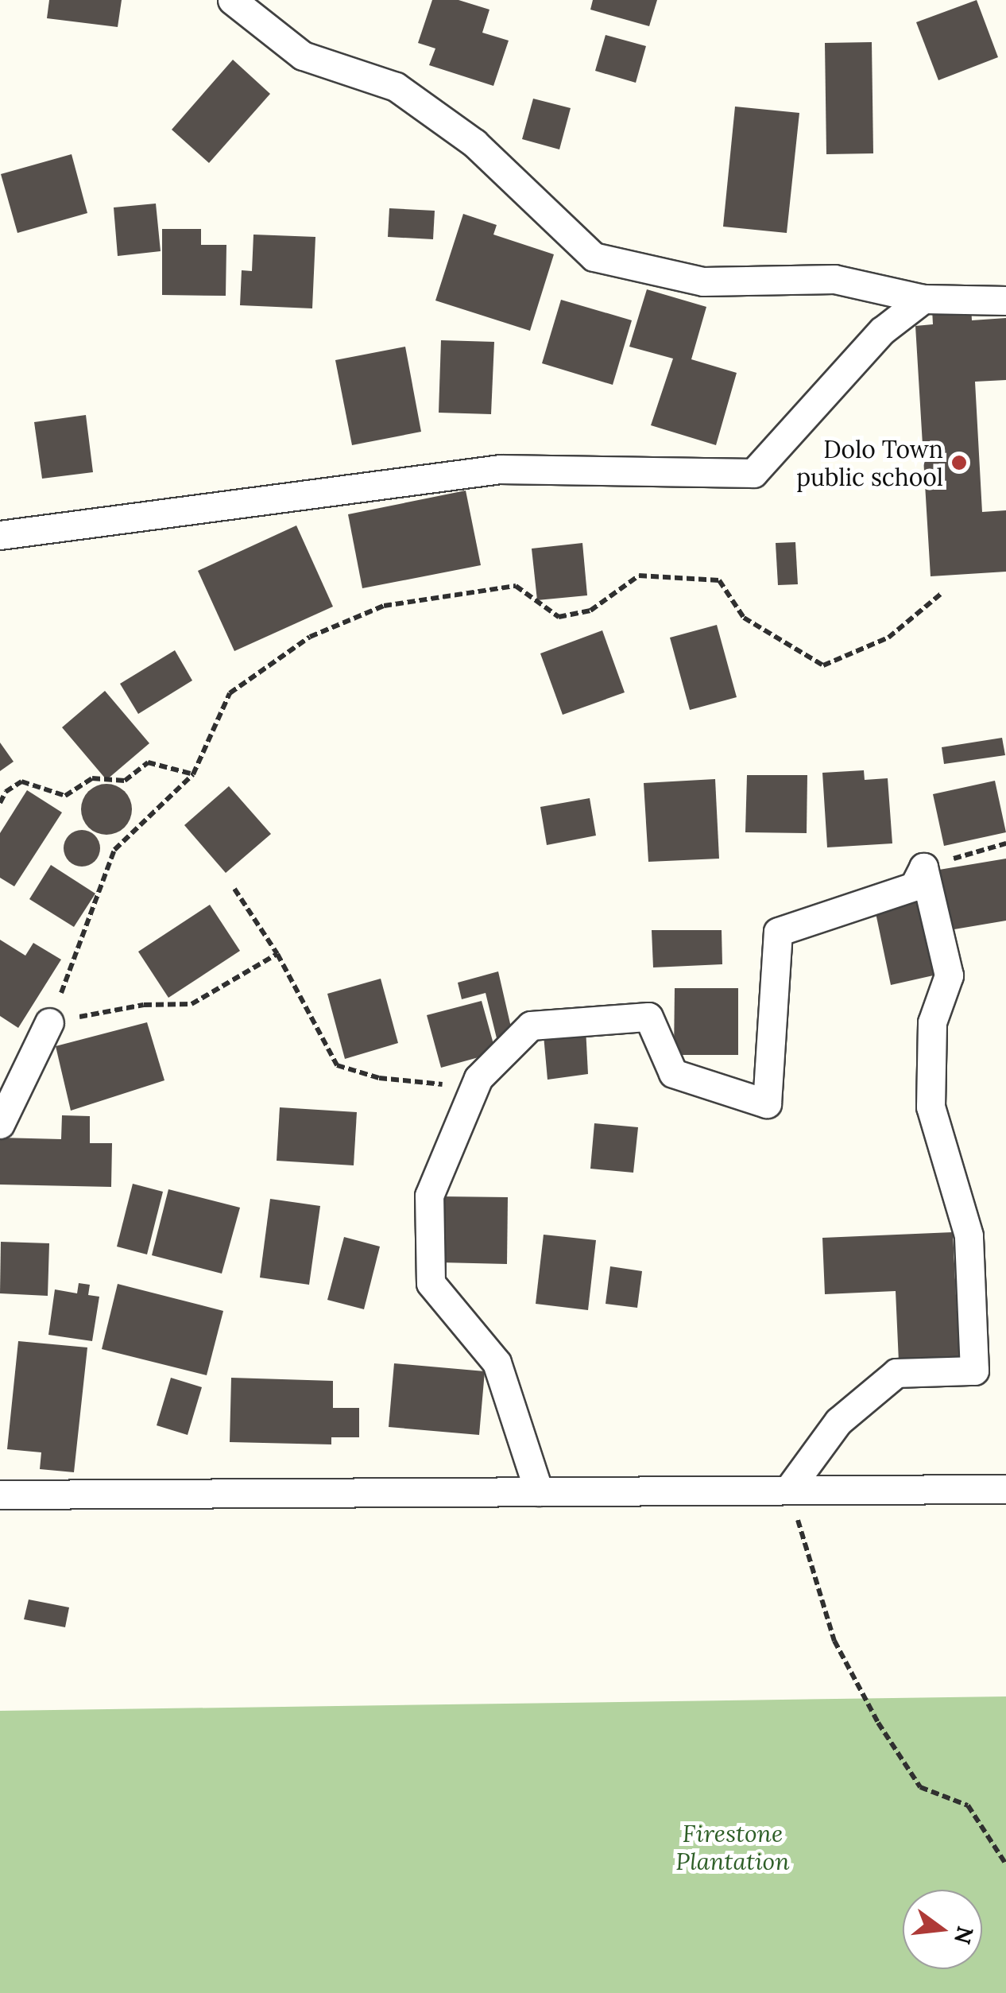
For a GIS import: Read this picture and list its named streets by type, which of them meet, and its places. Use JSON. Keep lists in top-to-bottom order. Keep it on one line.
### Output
{"parks":["Firestone Plantation"],"places":["Dolo Town public school"],"north":"right"}
